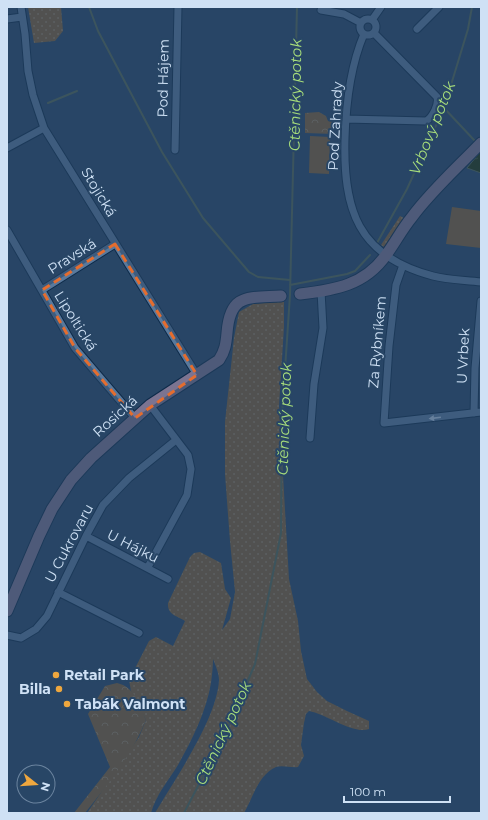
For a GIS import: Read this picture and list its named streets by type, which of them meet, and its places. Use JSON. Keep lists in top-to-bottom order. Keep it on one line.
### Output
{"streets":{"street":["Pod Hájem","Pod Zahrady","Stojická","Pravská","Lipoltická","Za Rybníkem","U Vrbek","Rosická","U Cukrovaru","U Hájku"]},"crossings":[["Pod Zahrady","Za Rybníkem"],["Stojická","Pravská"],["Stojická","Rosická"],["Pravská","Lipoltická"],["Lipoltická","Rosická"],["Za Rybníkem","U Vrbek"],["U Cukrovaru","U Hájku"]],"water":["Ctěnický potok","Vrbový potok"],"places":["Retail Park","Billa","Tabák Valmont"],"scale_bar":"100 m","north":"right"}
